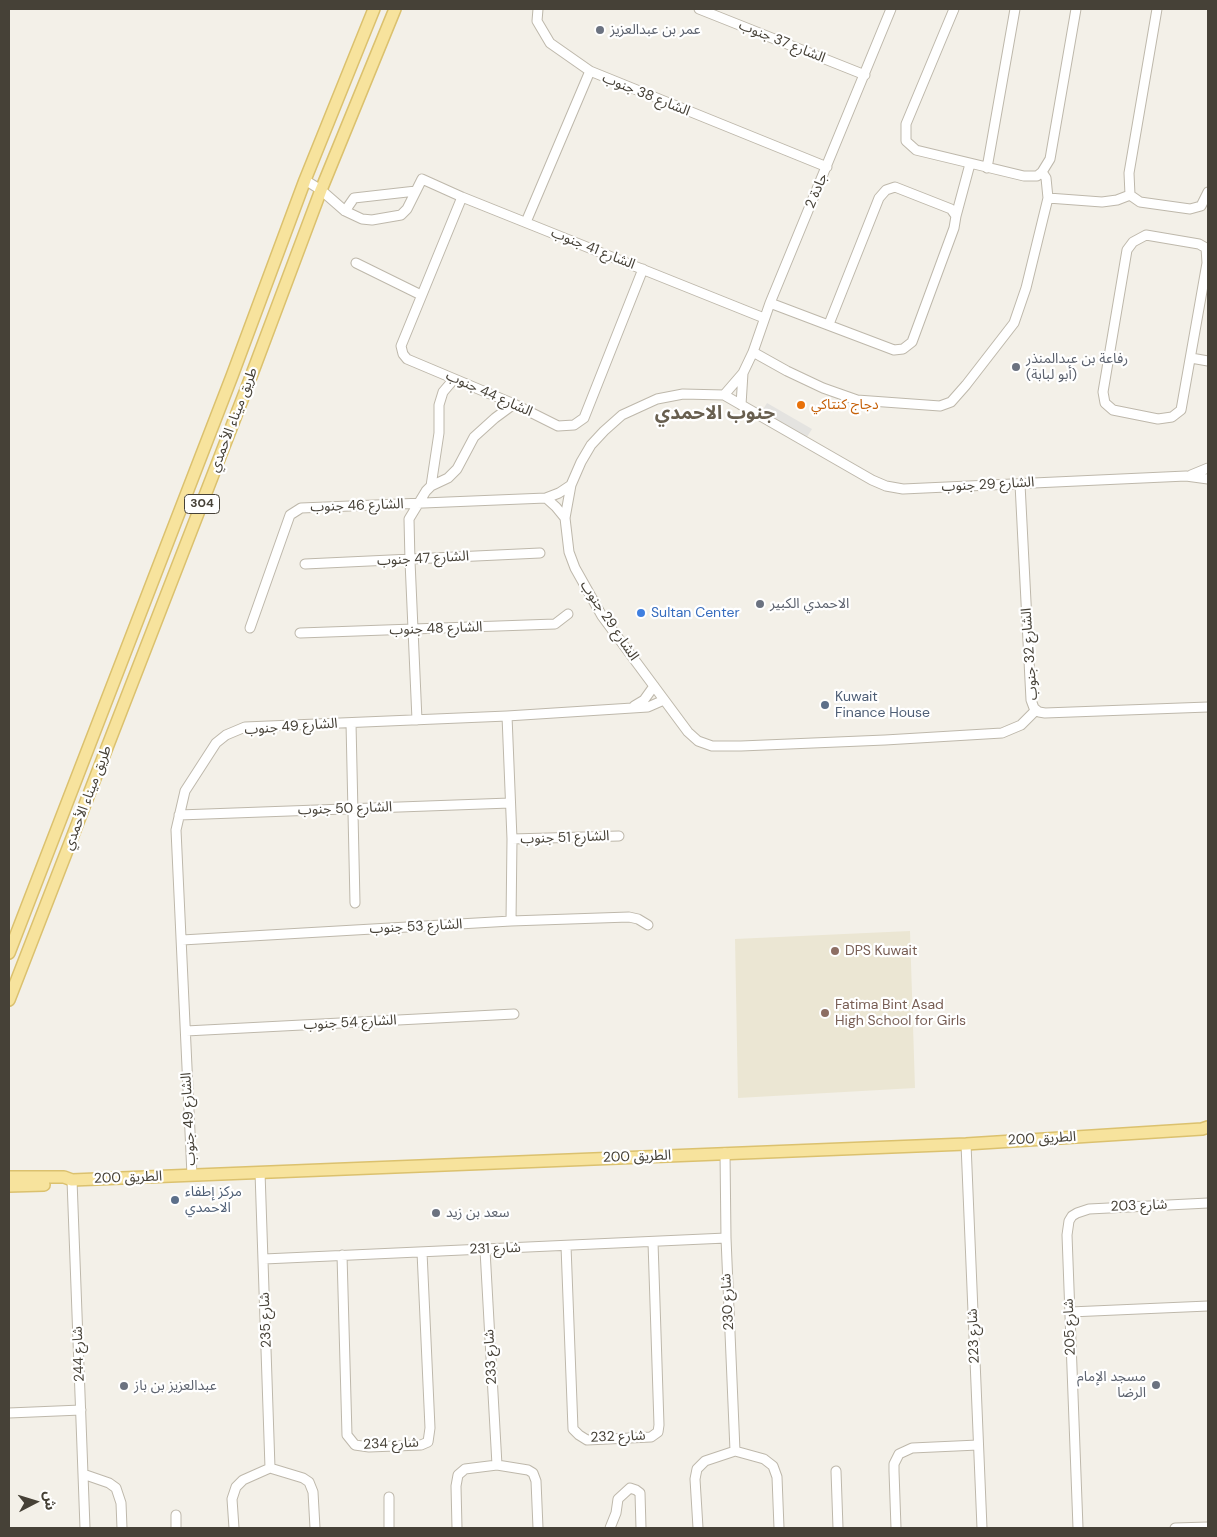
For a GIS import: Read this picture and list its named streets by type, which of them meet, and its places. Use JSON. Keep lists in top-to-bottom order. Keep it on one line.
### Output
{"streets":{"main road":["طريق ميناء الأحمدي","304","الطريق 200"],"street":["الشارع 37 جنوب","الشارع 38 جنوب","جادة 2","الشارع 41 جنوب","الشارع 44 جنوب","الشارع 29 جنوب","الشارع 46 جنوب","الشارع 47 جنوب","الشارع 48 جنوب","الشارع 32 جنوب","الشارع 49 جنوب","الشارع 50 جنوب","الشارع 51 جنوب","الشارع 53 جنوب","الشارع 54 جنوب","شارع 203","شارع 231","شارع 230","شارع 235","شارع 205","شارع 223","شارع 244","شارع 233","شارع 232","شارع 234"]},"crossings":[["الشارع 37 جنوب","جادة 2"],["الشارع 38 جنوب","جادة 2"],["الشارع 38 جنوب","الشارع 41 جنوب"],["جادة 2","الشارع 41 جنوب"],["جادة 2","الشارع 29 جنوب"],["الشارع 41 جنوب","الشارع 44 جنوب"],["الشارع 29 جنوب","الشارع 46 جنوب"],["الشارع 29 جنوب","الشارع 32 جنوب"],["الشارع 29 جنوب","الشارع 49 جنوب"],["الشارع 49 جنوب","الشارع 50 جنوب"],["الشارع 49 جنوب","الشارع 53 جنوب"],["الشارع 49 جنوب","الشارع 54 جنوب"],["الشارع 49 جنوب","الطريق 200"],["الطريق 200","شارع 230"],["الطريق 200","شارع 235"],["الطريق 200","شارع 223"],["الطريق 200","شارع 244"],["شارع 203","شارع 205"],["شارع 231","شارع 230"],["شارع 231","شارع 235"],["شارع 231","شارع 233"],["شارع 231","شارع 232"],["شارع 231","شارع 234"]],"districts":["جنوب الاحمدي"],"places":["عمر بن عبدالعزيز","رفاعة بن عبدالمنذر (أبو لبابة)","دجاج كنتاكي","الاحمدي الكبير","Sultan Center","Kuwait Finance House","DPS Kuwait","Fatima Bint Asad High School for Girls","مركز إطفاء الاحمدي","سعد بن زيد","مسجد الإمام الرضا","عبدالعزيز بن باز"],"north":"right"}
